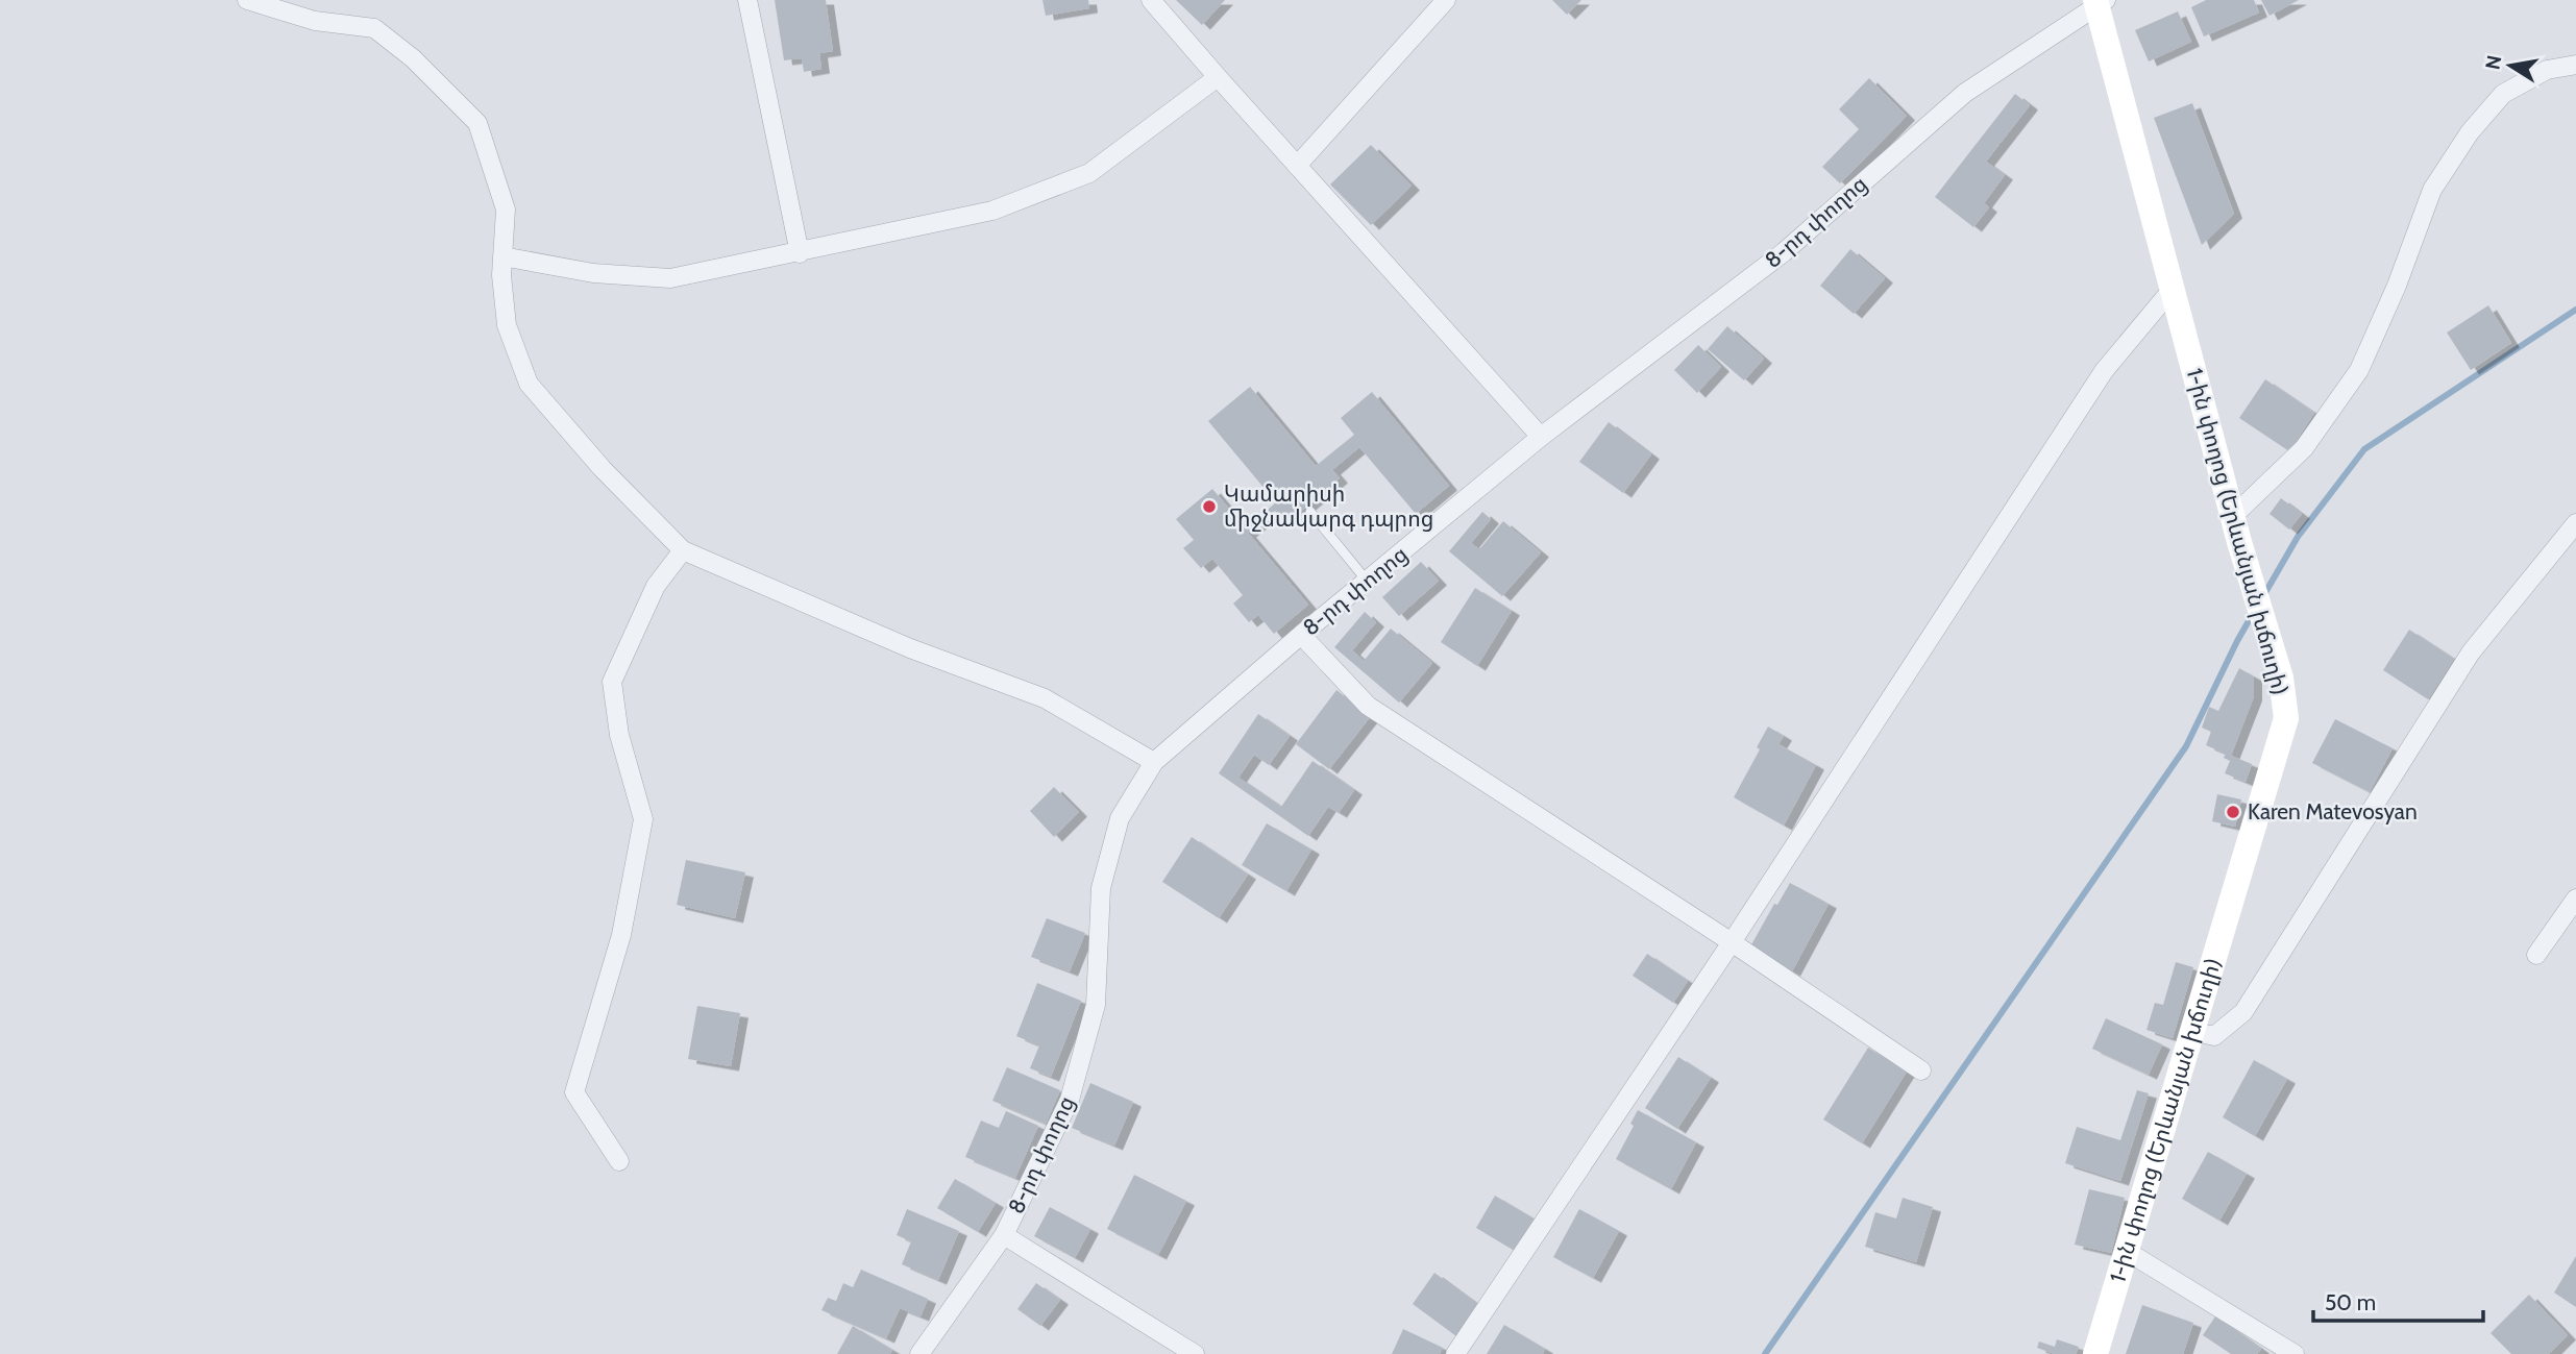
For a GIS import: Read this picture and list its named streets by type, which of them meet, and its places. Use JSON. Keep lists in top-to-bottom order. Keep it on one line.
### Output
{"streets":{"main road":["1-ին փողոց (Երևանյան խճուղի)"],"street":["8-րդ փողոց"]},"crossings":[["8-րդ փողոց","1-ին փողոց (Երևանյան խճուղի)"]],"places":["Կամարիսի միջնակարգ դպրոց","Karen Matevosyan"],"scale_bar":"50 m","north":"left"}
